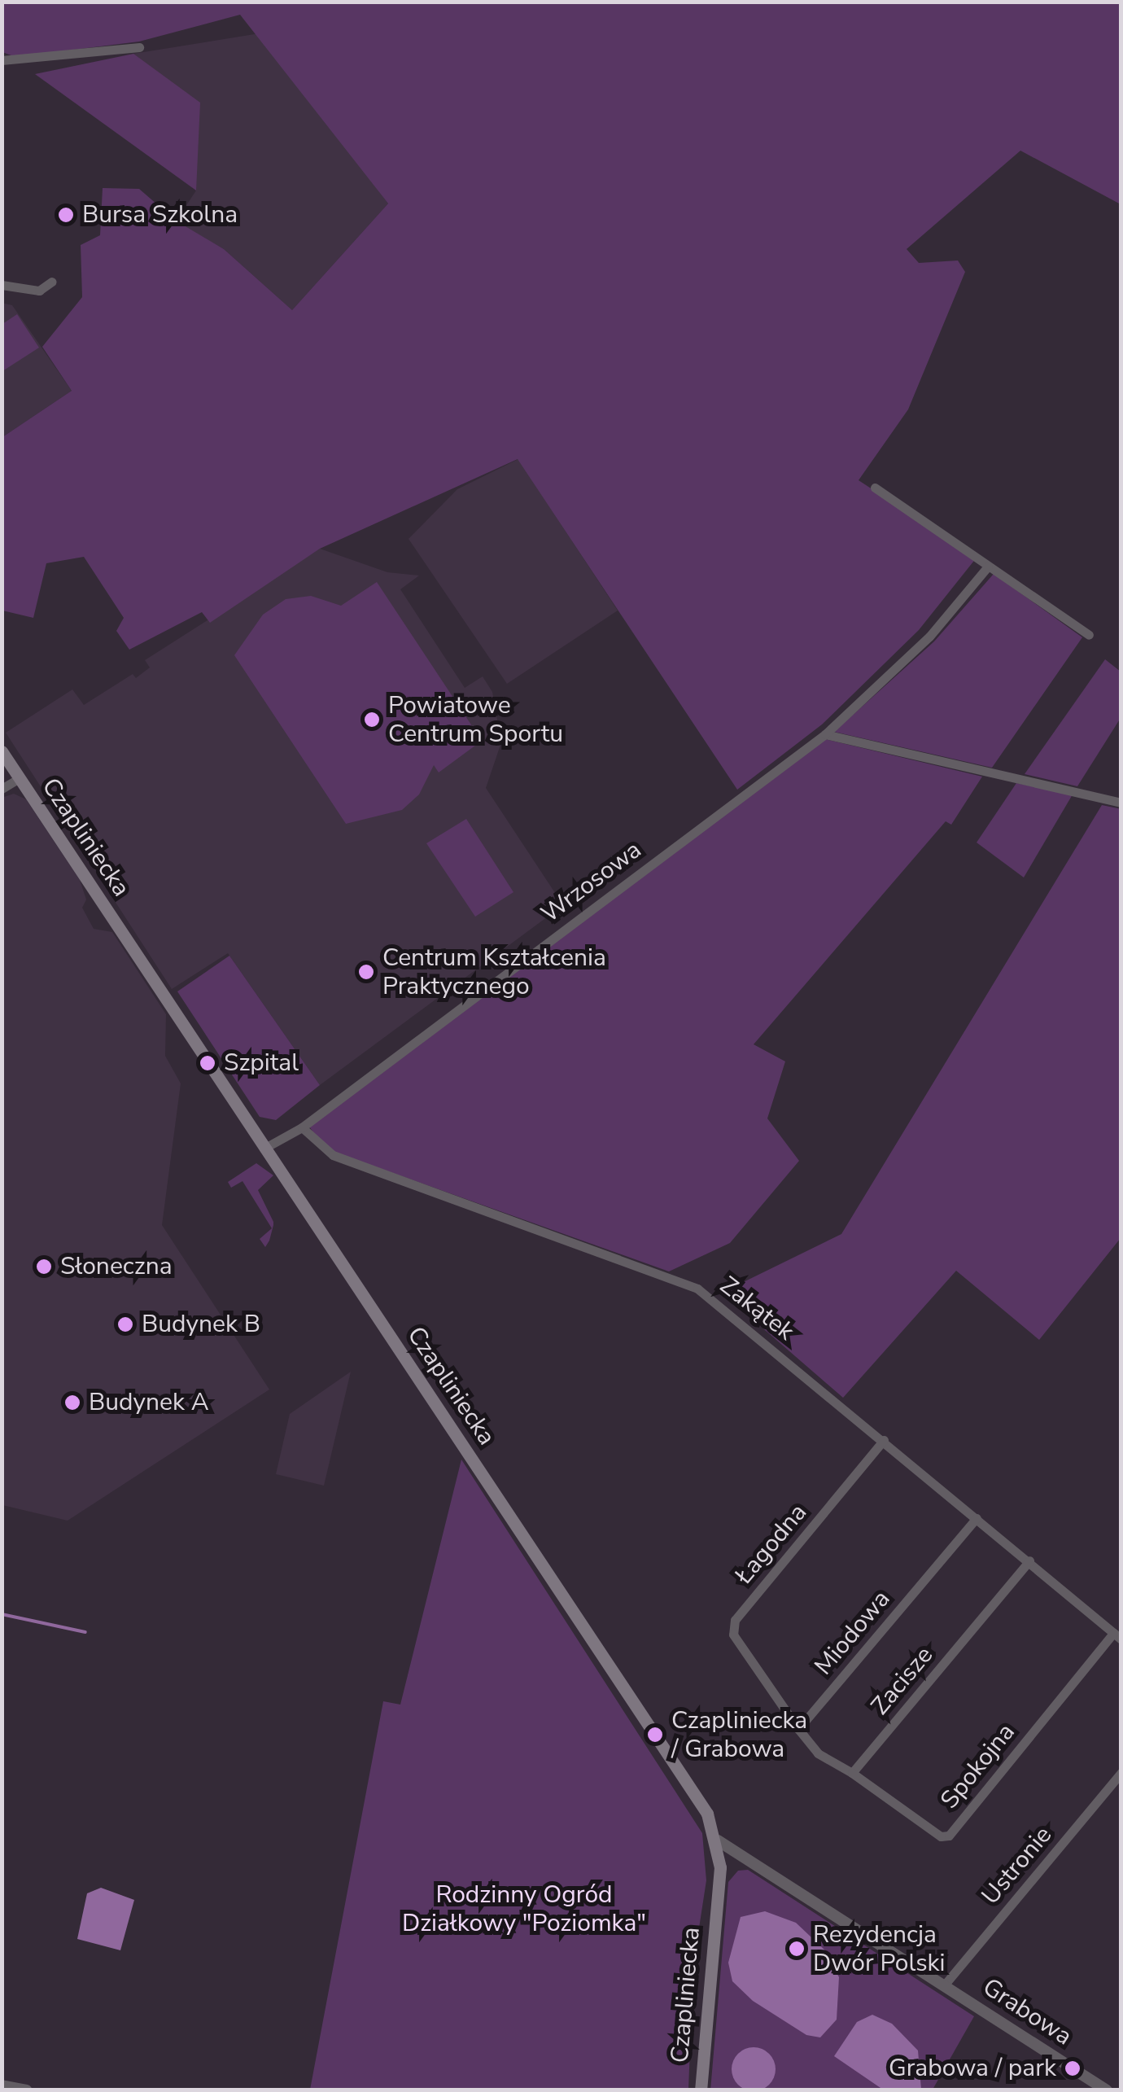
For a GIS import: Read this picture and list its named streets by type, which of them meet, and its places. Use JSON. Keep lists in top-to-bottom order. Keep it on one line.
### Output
{"streets":{"main road":["Czapliniecka"],"street":["Wrzosowa","Zakątek","Łagodna","Miodowa","Zacisze","Spokojna","Ustronie","Grabowa"]},"crossings":[["Czapliniecka","Wrzosowa"],["Czapliniecka","Grabowa"],["Wrzosowa","Zakątek"],["Zakątek","Łagodna"],["Zakątek","Miodowa"],["Zakątek","Zacisze"],["Zakątek","Spokojna"],["Łagodna","Miodowa"],["Zacisze","Spokojna"],["Ustronie","Grabowa"]],"parks":["Rodzinny Ogród Działkowy \"Poziomka\""],"places":["Bursa Szkolna","Powiatowe Centrum Sportu","Centrum Kształcenia Praktycznego","Szpital","Słoneczna","Budynek B","Budynek A","Czapliniecka / Grabowa","Rezydencja Dwór Polski","Grabowa / park"]}
